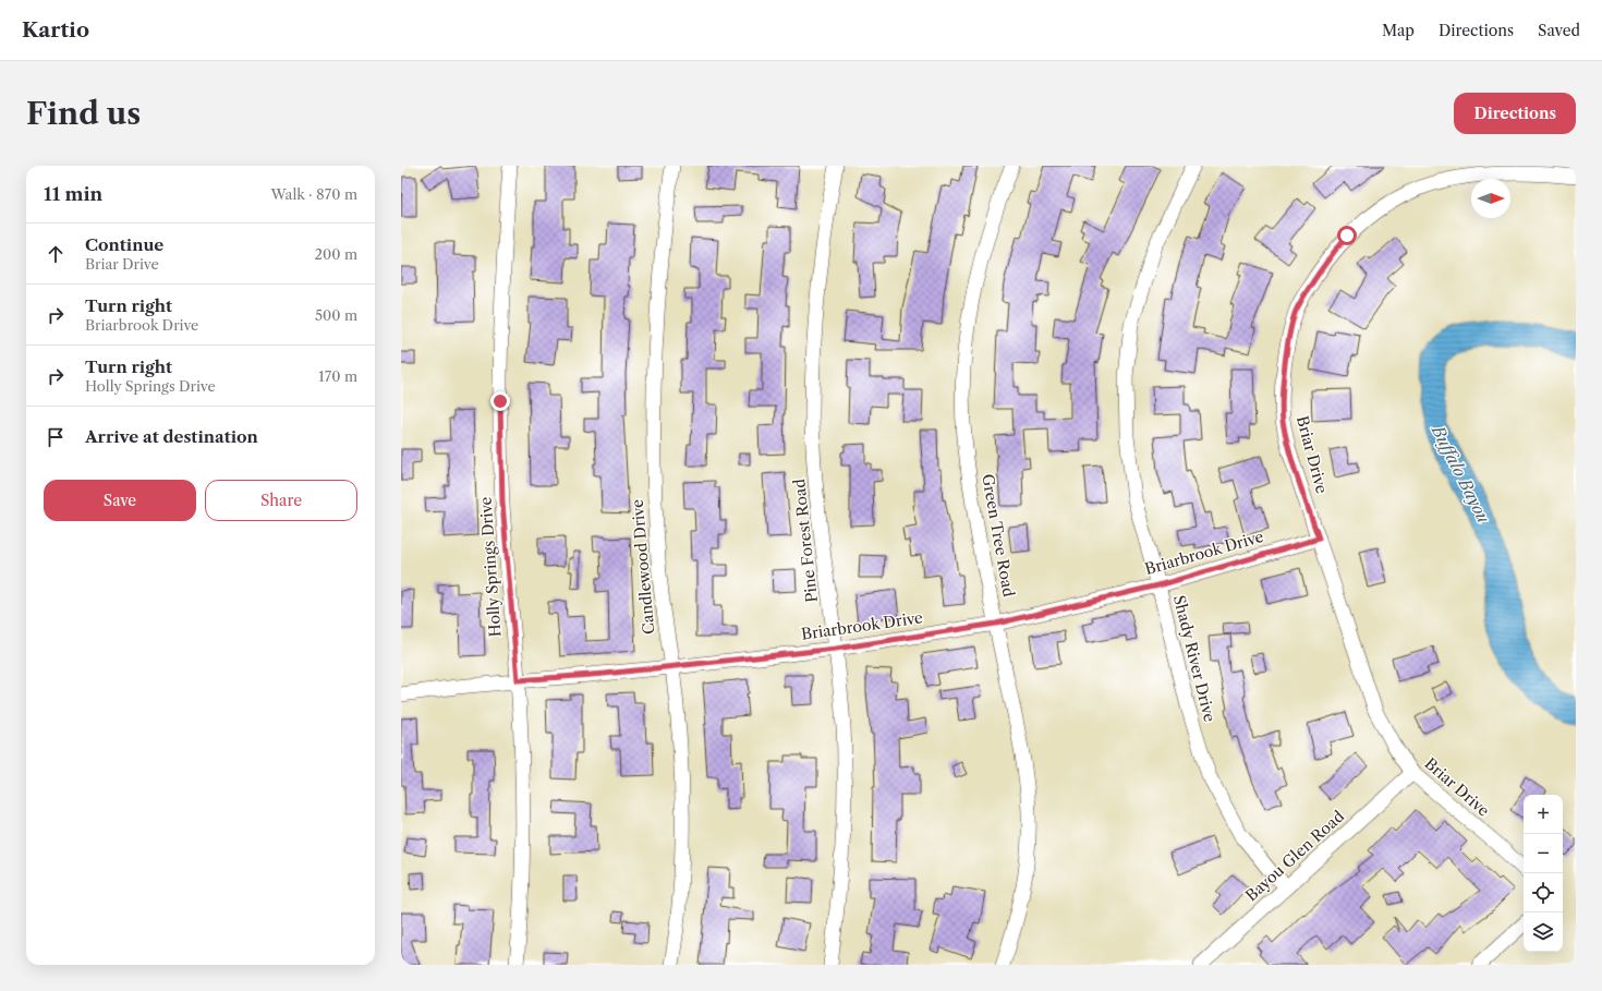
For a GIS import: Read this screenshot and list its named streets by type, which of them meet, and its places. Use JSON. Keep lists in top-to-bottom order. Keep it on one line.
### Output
{"streets":{"street":["Briar Drive","Green Tree Road","Pine Forest Road","Briarbrook Drive","Holly Springs Drive","Candlewood Drive","Shady River Drive","Bayou Glen Road"]},"crossings":[["Briar Drive","Briarbrook Drive"],["Briar Drive","Bayou Glen Road"],["Green Tree Road","Briarbrook Drive"],["Pine Forest Road","Briarbrook Drive"],["Briarbrook Drive","Holly Springs Drive"],["Briarbrook Drive","Candlewood Drive"],["Briarbrook Drive","Shady River Drive"],["Shady River Drive","Bayou Glen Road"]],"water":["Buffalo Bayou"],"north":"right","page":{"header":"Kartio","nav":["Map","Directions","Saved"],"buttons":["Directions",["Save","Share"]],"title":"Find us","heading":["11 min","Walk · 870 m"],"list":[["Continue","Briar Drive","200 m"],["Turn right","Briarbrook Drive","500 m"],["Turn right","Holly Springs Drive","170 m"],"Arrive at destination"],"map_buttons":["+","−"]}}
